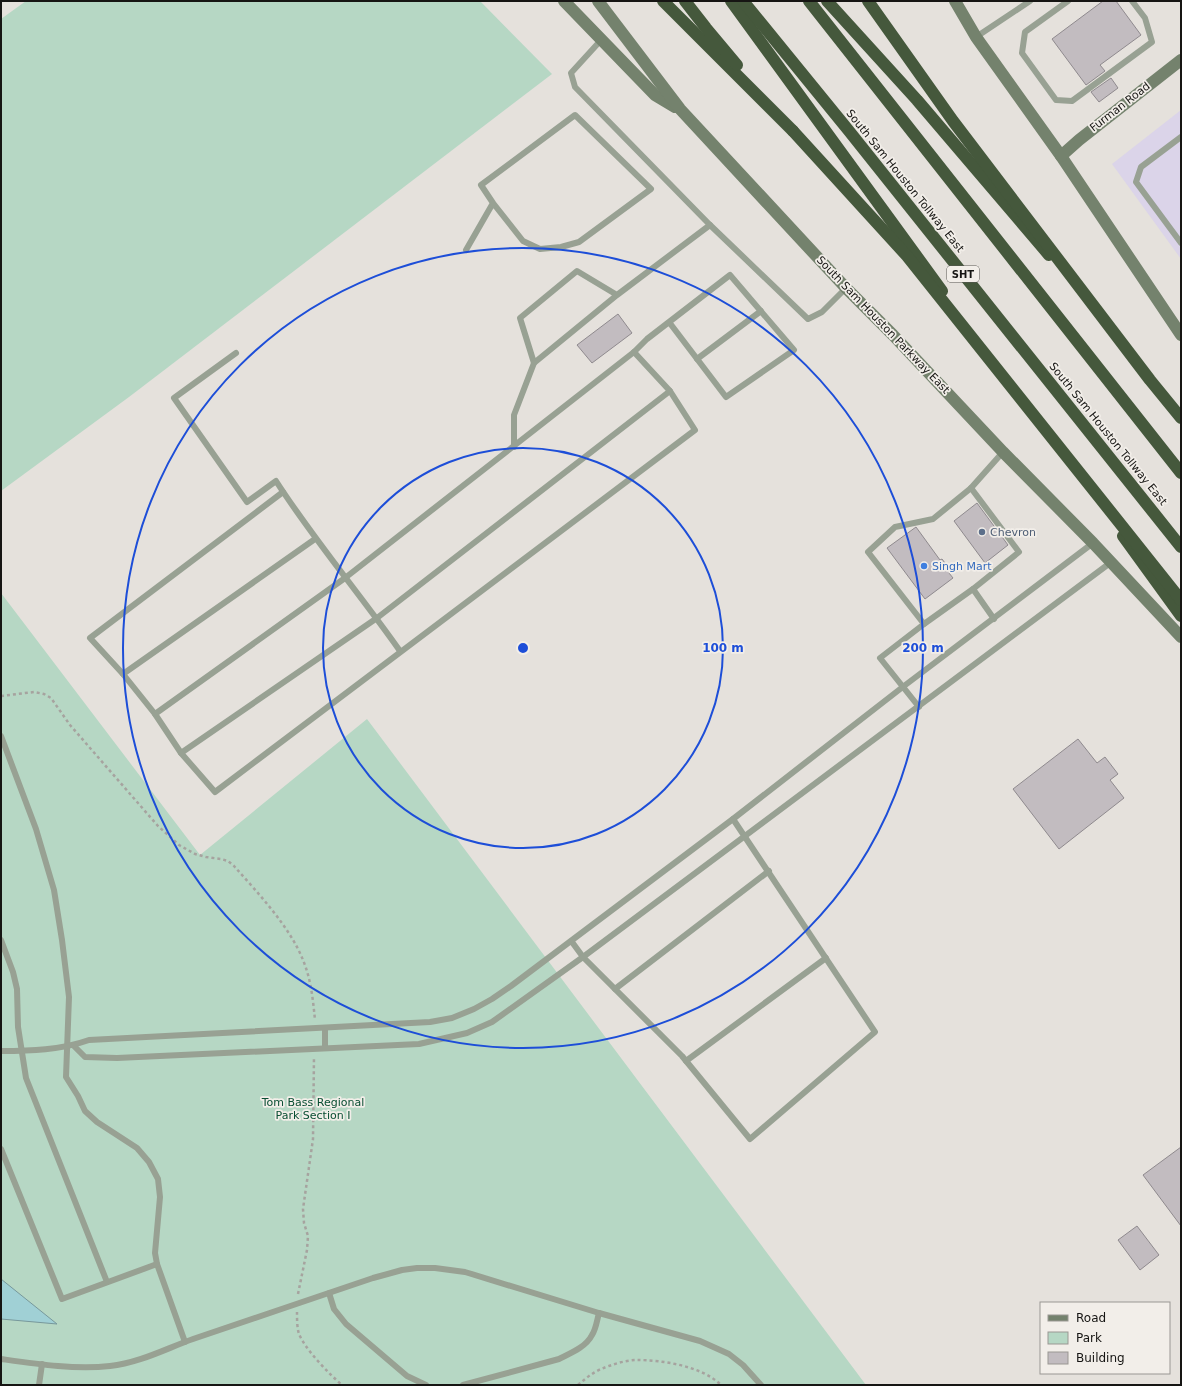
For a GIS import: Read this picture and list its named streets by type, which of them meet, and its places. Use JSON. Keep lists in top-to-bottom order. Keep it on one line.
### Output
{"streets":{"highway":["South Sam Houston Tollway East","SHT"],"main road":["Furman Road","South Sam Houston Parkway East"]},"parks":["Tom Bass Regional Park Section I"],"places":["Chevron","Singh Mart"],"legend":["Road","Park","Building"],"rings":["100 m","200 m"]}
